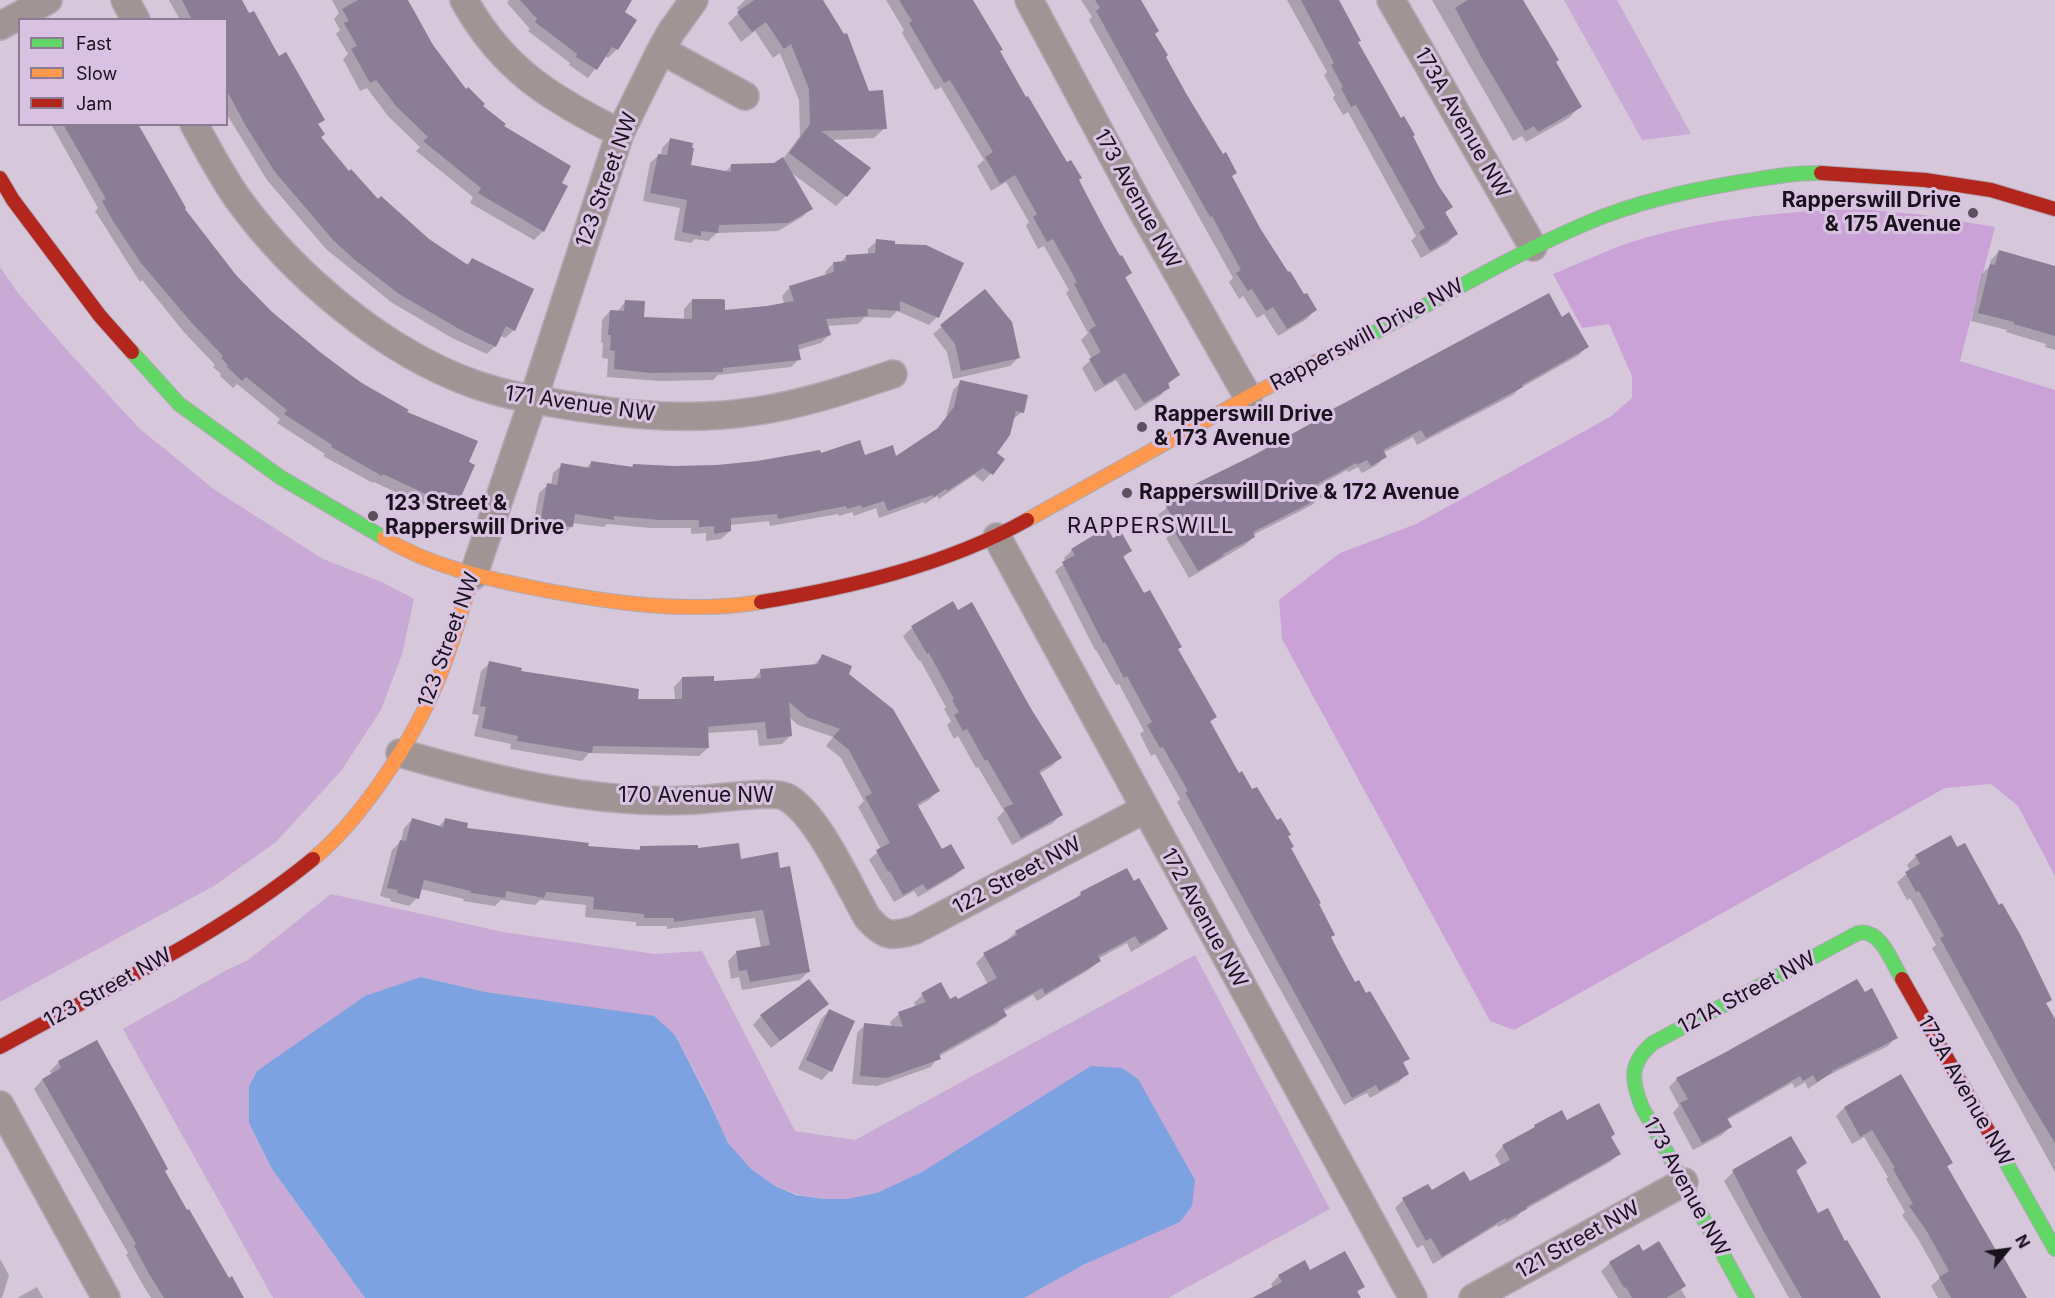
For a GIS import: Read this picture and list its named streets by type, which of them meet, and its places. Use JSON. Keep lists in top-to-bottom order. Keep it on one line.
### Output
{"streets":{"street":["173A Avenue NW","123 Street NW","173 Avenue NW","Rapperswill Drive NW","171 Avenue NW","170 Avenue NW","122 Street NW","172 Avenue NW","121A Street NW","121 Street NW"]},"crossings":[["173A Avenue NW","Rapperswill Drive NW"],["173A Avenue NW","121A Street NW"],["123 Street NW","Rapperswill Drive NW"],["123 Street NW","171 Avenue NW"],["123 Street NW","170 Avenue NW"],["173 Avenue NW","Rapperswill Drive NW"],["173 Avenue NW","121A Street NW"],["173 Avenue NW","121 Street NW"],["Rapperswill Drive NW","172 Avenue NW"],["170 Avenue NW","122 Street NW"],["122 Street NW","172 Avenue NW"]],"districts":["RAPPERSWILL"],"places":["Rapperswill Drive & 175 Avenue","Rapperswill Drive & 173 Avenue","Rapperswill Drive & 172 Avenue","123 Street & Rapperswill Drive"],"legend":["Fast","Slow","Jam"],"north":"top right"}
